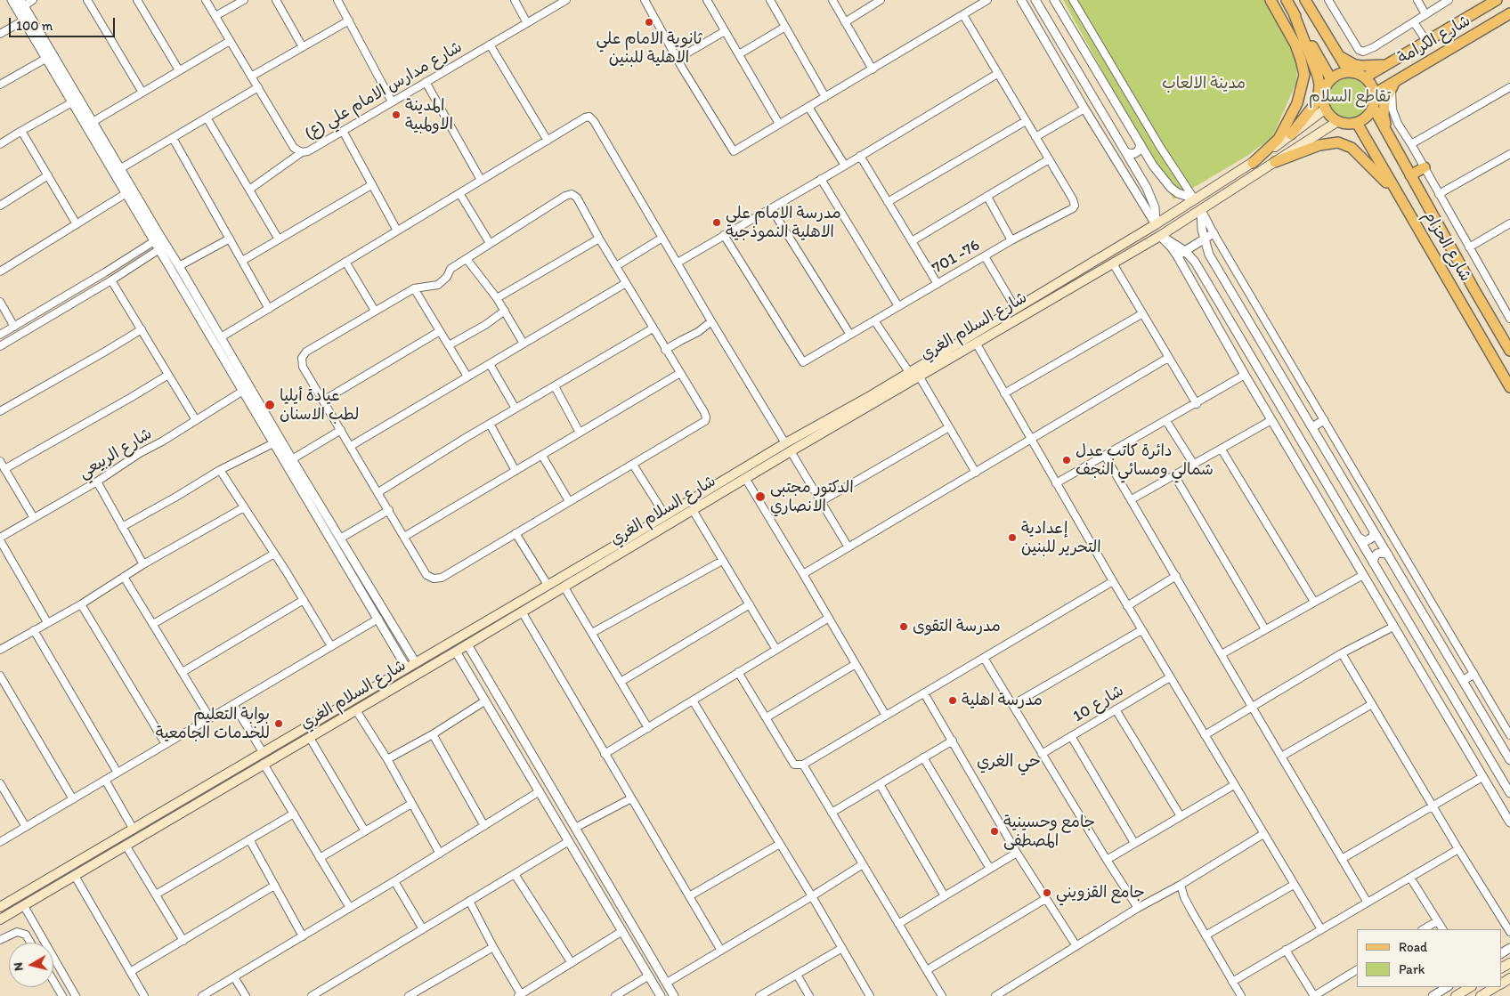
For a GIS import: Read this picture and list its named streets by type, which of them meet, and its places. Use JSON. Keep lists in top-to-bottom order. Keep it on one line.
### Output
{"streets":{"main road":["شارع الكرامة","شارع الحزام","شارع السلام الغري"],"street":["شارع مدارس الامام علي (ع)","701 -76","شارع الربيعي","شارع 10"]},"crossings":[["شارع الكرامة","شارع الحزام"],["شارع الكرامة","شارع السلام الغري"],["شارع الحزام","شارع السلام الغري"]],"districts":["حي الغري"],"parks":["مدينة الالعاب","تقاطع السلام"],"places":["ثانوية الامام علي الاهلية للبنين","المدينة الاولمبية","مدرسة الامام علي الاهلية النموذجية","عيادة أيليا لطب الاسنان","دائرة كاتب عدل شمالي ومسائي النجف","الدكتور مجتبى الانصاري","إعدادية التحرير للبنين","مدرسة التقوى","مدرسة اهلية","بوابة التعليم للخدمات الجامعية","جامع وحسينية المصطفى","جامع القزويني"],"legend":["Road","Park"],"scale_bar":"100 m","north":"left"}
